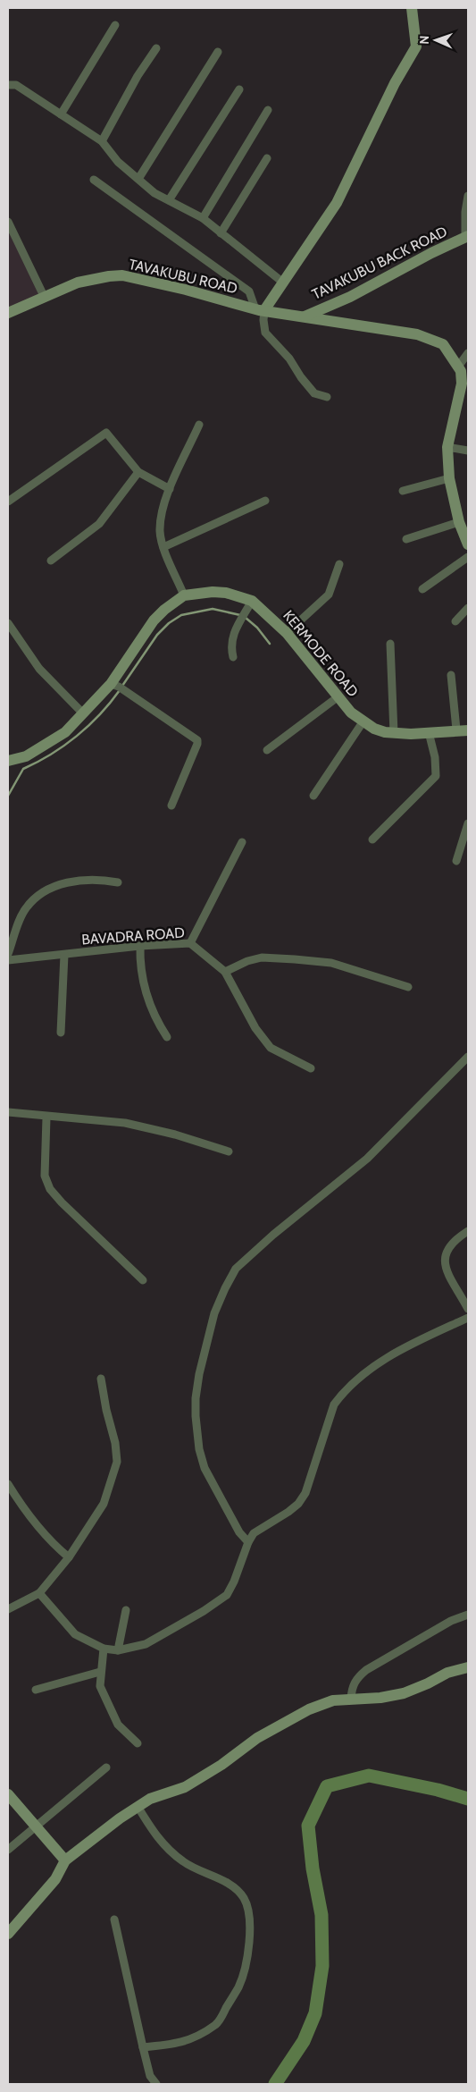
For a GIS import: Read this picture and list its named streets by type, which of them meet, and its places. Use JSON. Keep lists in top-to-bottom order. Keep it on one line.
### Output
{"streets":{"street":["TAVAKUBU BACK ROAD","TAVAKUBU ROAD","KERMODE ROAD","BAVADRA ROAD"]},"crossings":[["TAVAKUBU BACK ROAD","TAVAKUBU ROAD"]],"north":"left"}
